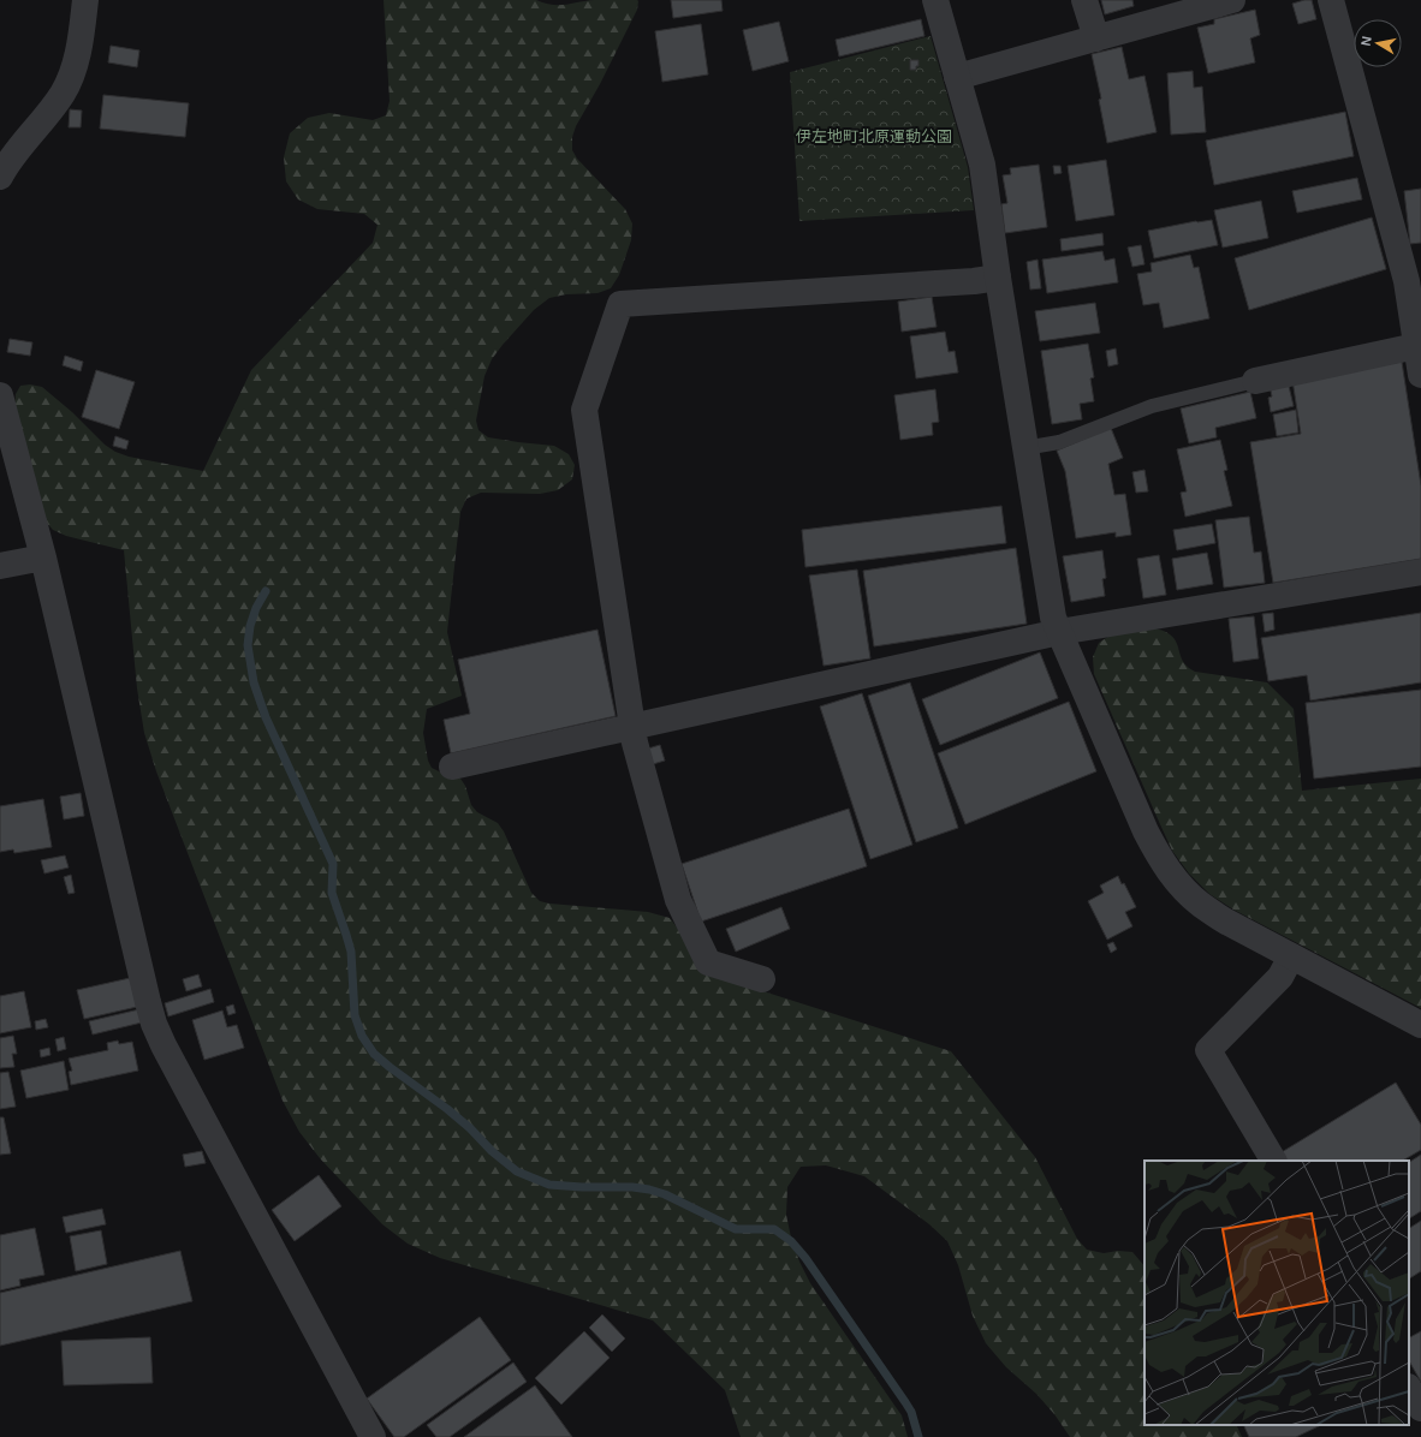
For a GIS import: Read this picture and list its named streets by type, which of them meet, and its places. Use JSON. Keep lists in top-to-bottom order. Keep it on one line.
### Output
{"parks":["伊左地町北原運動公園"],"north":"left"}
